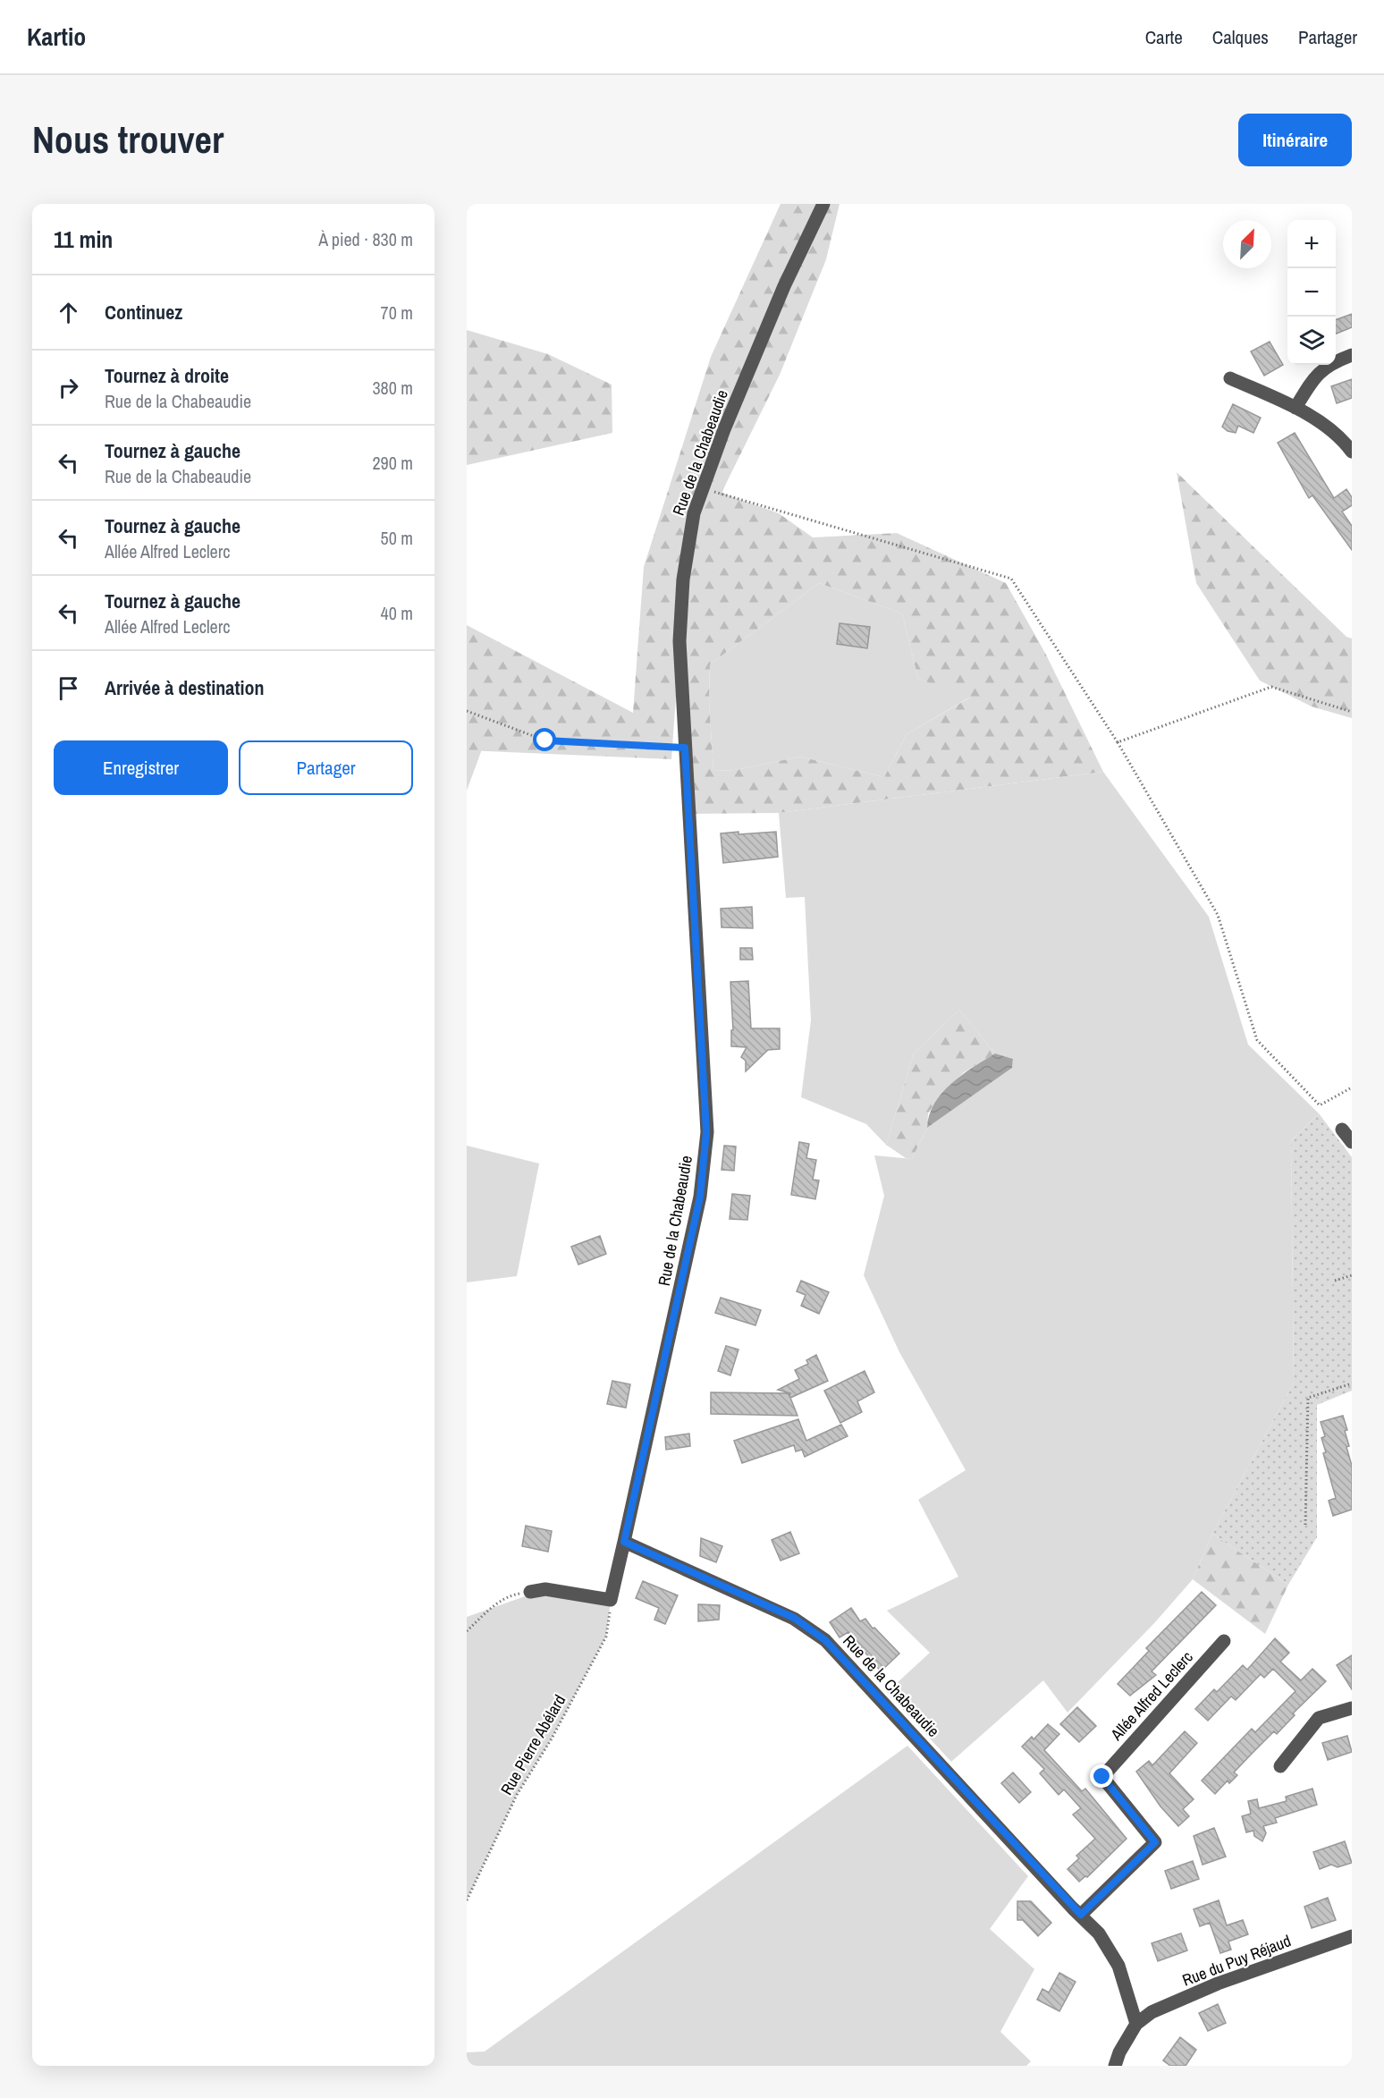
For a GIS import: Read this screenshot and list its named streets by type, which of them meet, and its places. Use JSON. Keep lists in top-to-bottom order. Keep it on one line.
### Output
{"streets":{"street":["Rue de la Chabeaudie","Allée Alfred Leclerc","Rue du Puy Réjaud"],"path":["Rue Pierre Abélard"]},"crossings":[["Rue de la Chabeaudie","Allée Alfred Leclerc"],["Rue de la Chabeaudie","Rue du Puy Réjaud"]],"north":"top right","page":{"header":"Kartio","nav":["Carte","Calques","Partager"],"buttons":["Itinéraire",["Enregistrer","Partager"]],"title":"Nous trouver","heading":["11 min","À pied · 830 m"],"map_buttons":["+","−"],"list":[["Continuez","70 m"],["Tournez à droite","Rue de la Chabeaudie","380 m"],["Tournez à gauche","Rue de la Chabeaudie","290 m"],["Tournez à gauche","Allée Alfred Leclerc","50 m"],["Tournez à gauche","Allée Alfred Leclerc","40 m"],"Arrivée à destination"]}}
